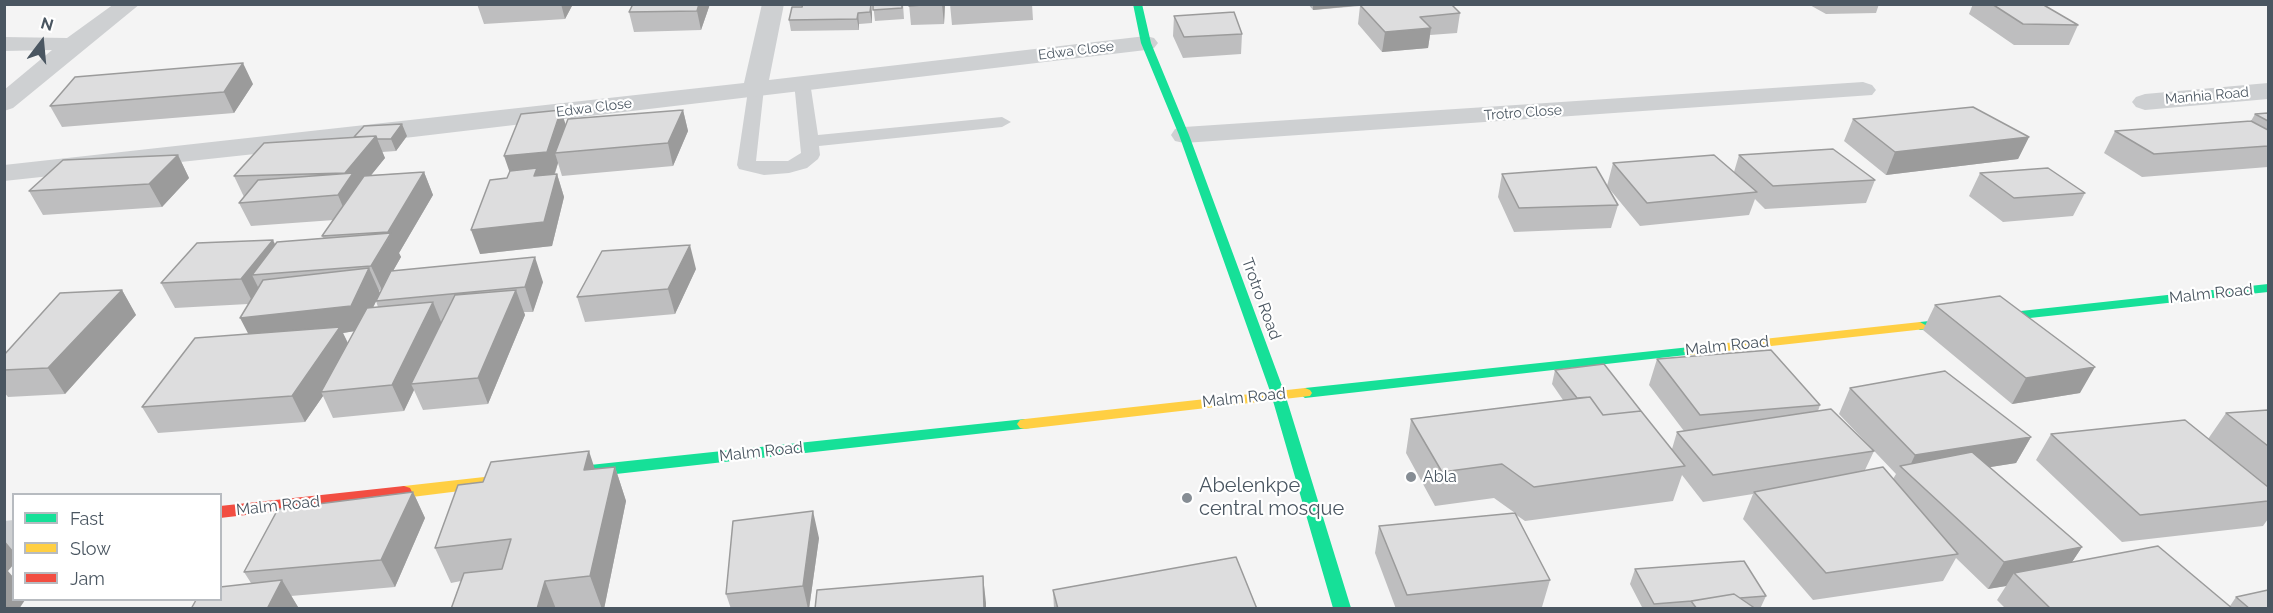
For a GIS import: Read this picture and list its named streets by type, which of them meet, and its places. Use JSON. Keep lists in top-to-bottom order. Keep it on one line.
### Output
{"streets":{"street":["Edwa Close","Manhia Road","Trotro Close","Malm Road","Trotro Road"]},"crossings":[["Edwa Close","Trotro Road"],["Trotro Close","Trotro Road"],["Malm Road","Trotro Road"]],"places":["Abla","Abelenkpe central mosque"],"legend":["Fast","Slow","Jam"],"north":"top"}
